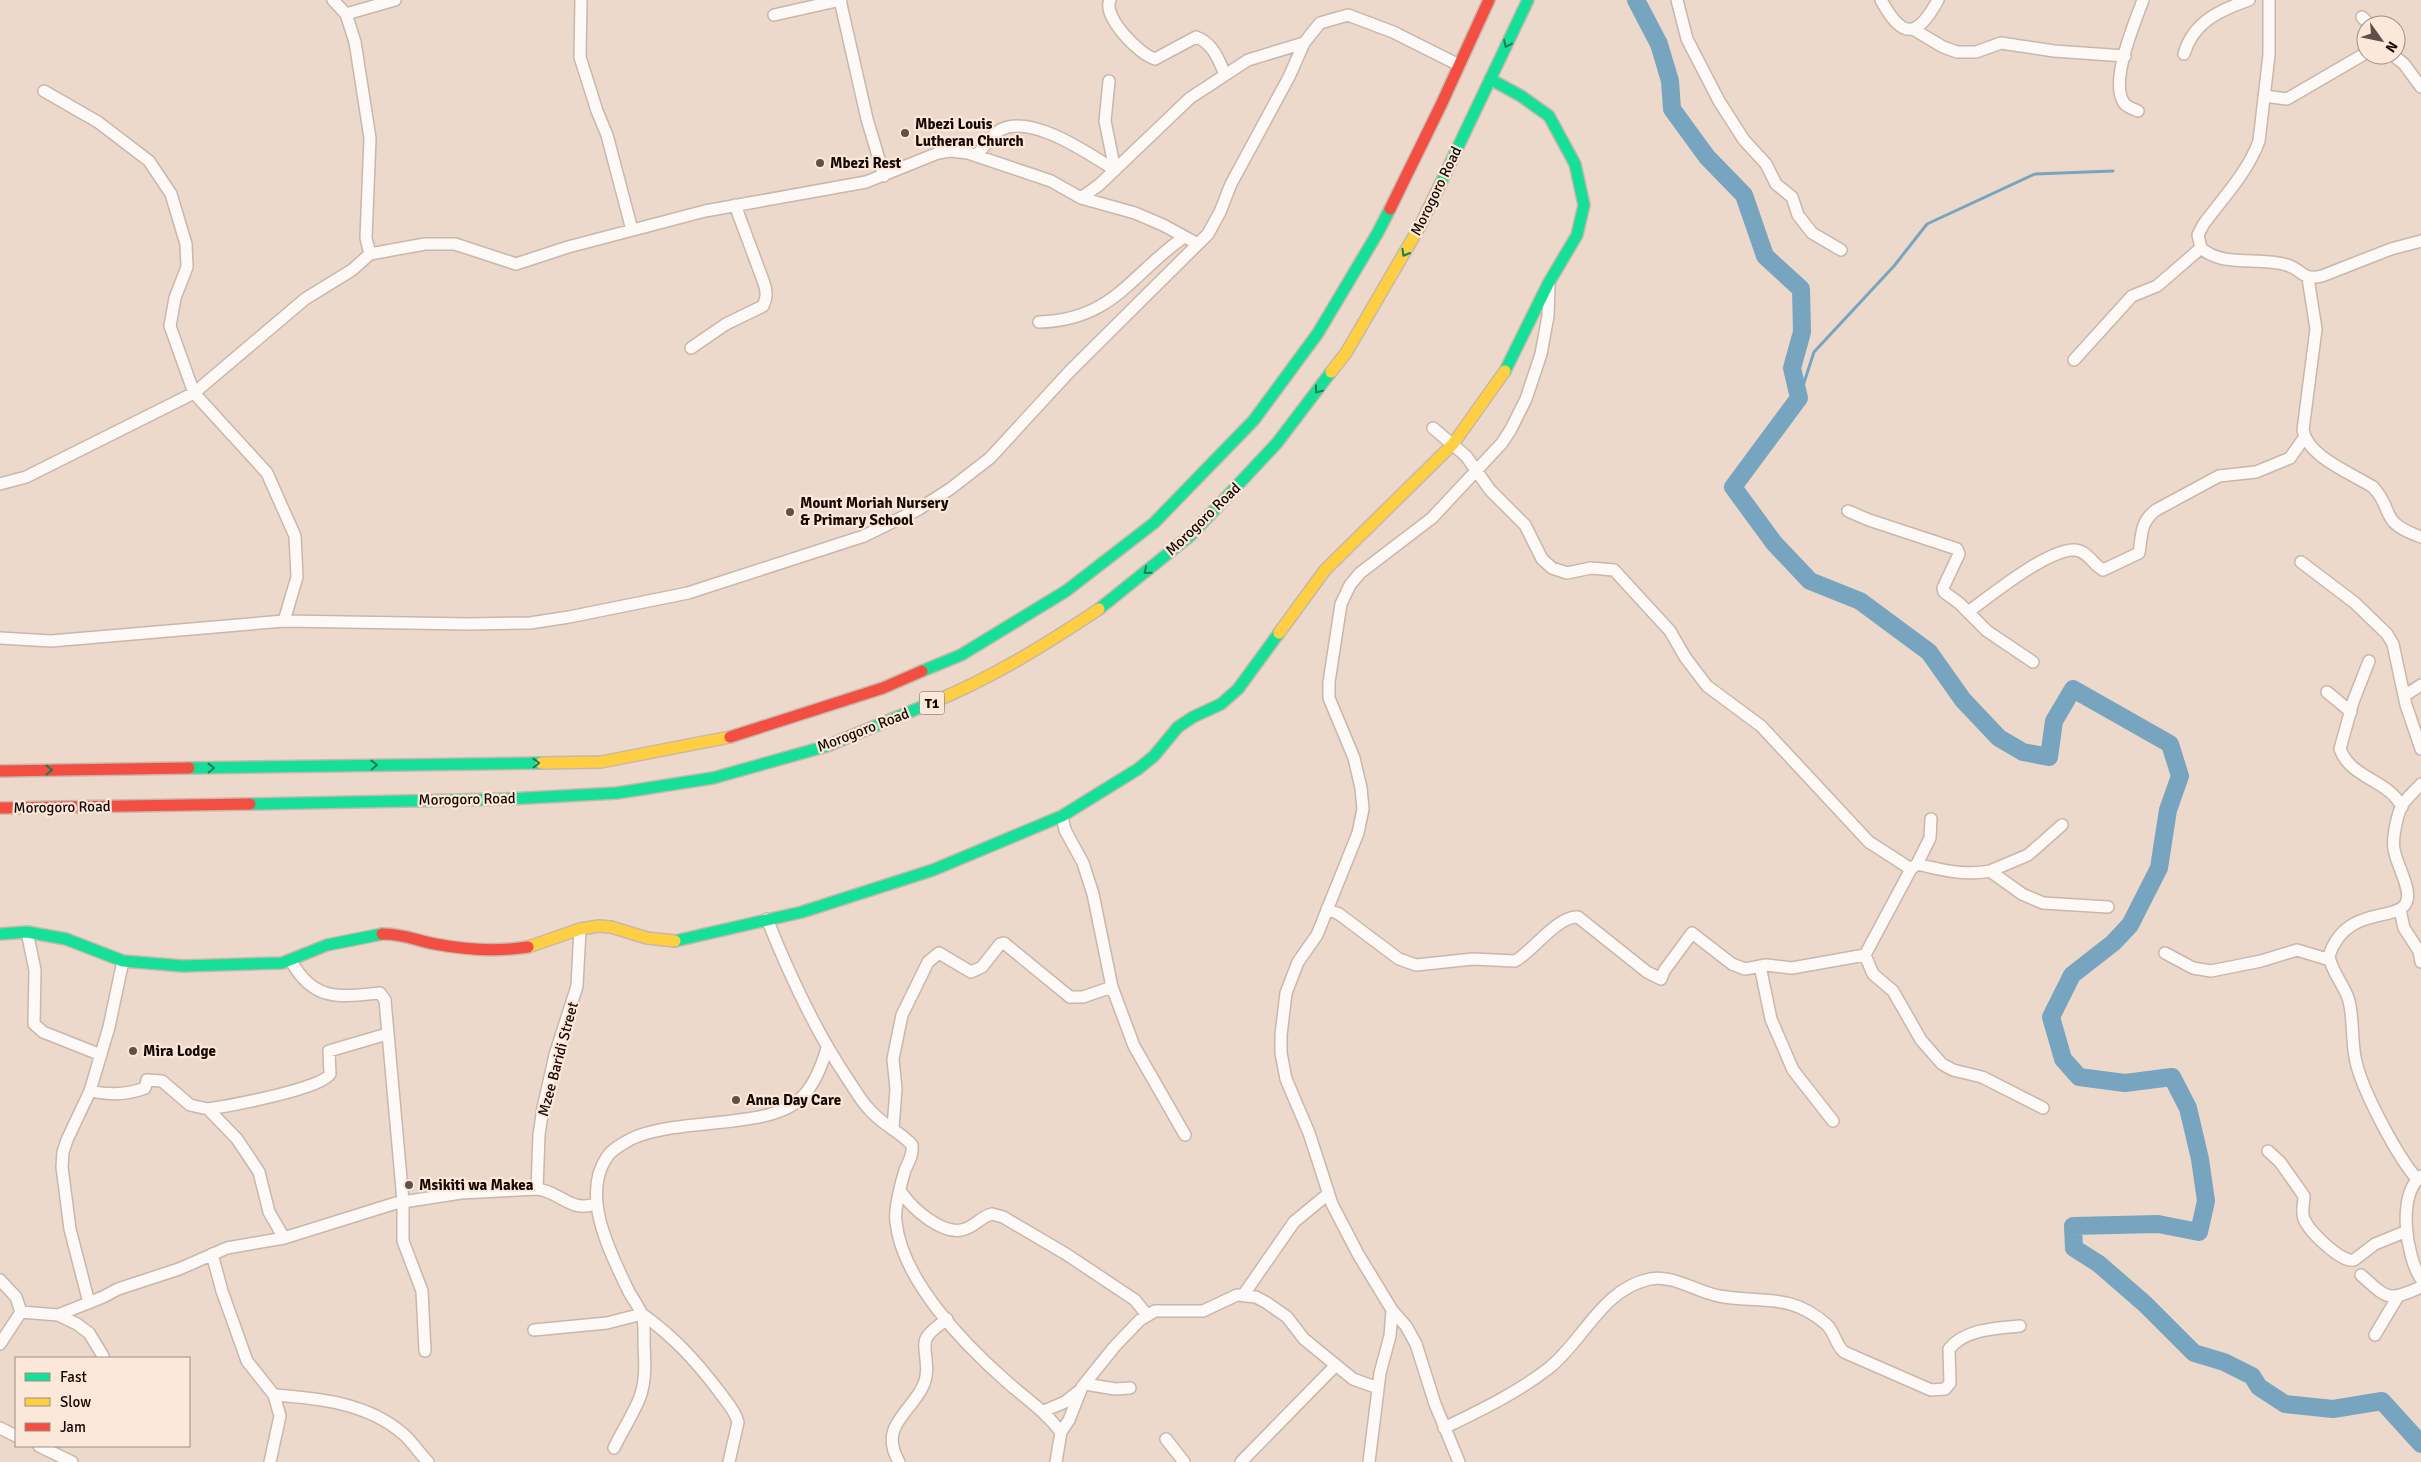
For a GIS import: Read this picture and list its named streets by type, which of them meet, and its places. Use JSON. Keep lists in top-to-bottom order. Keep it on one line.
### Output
{"streets":{"main road":["Morogoro Road","T1"],"street":["Mzee Baridi Street"]},"places":["Mbezi Louis Lutheran Church","Mbezi Rest","Mount Moriah Nursery & Primary School","Mira Lodge","Anna Day Care","Msikiti wa Makea"],"legend":["Fast","Slow","Jam"],"north":"bottom right"}
